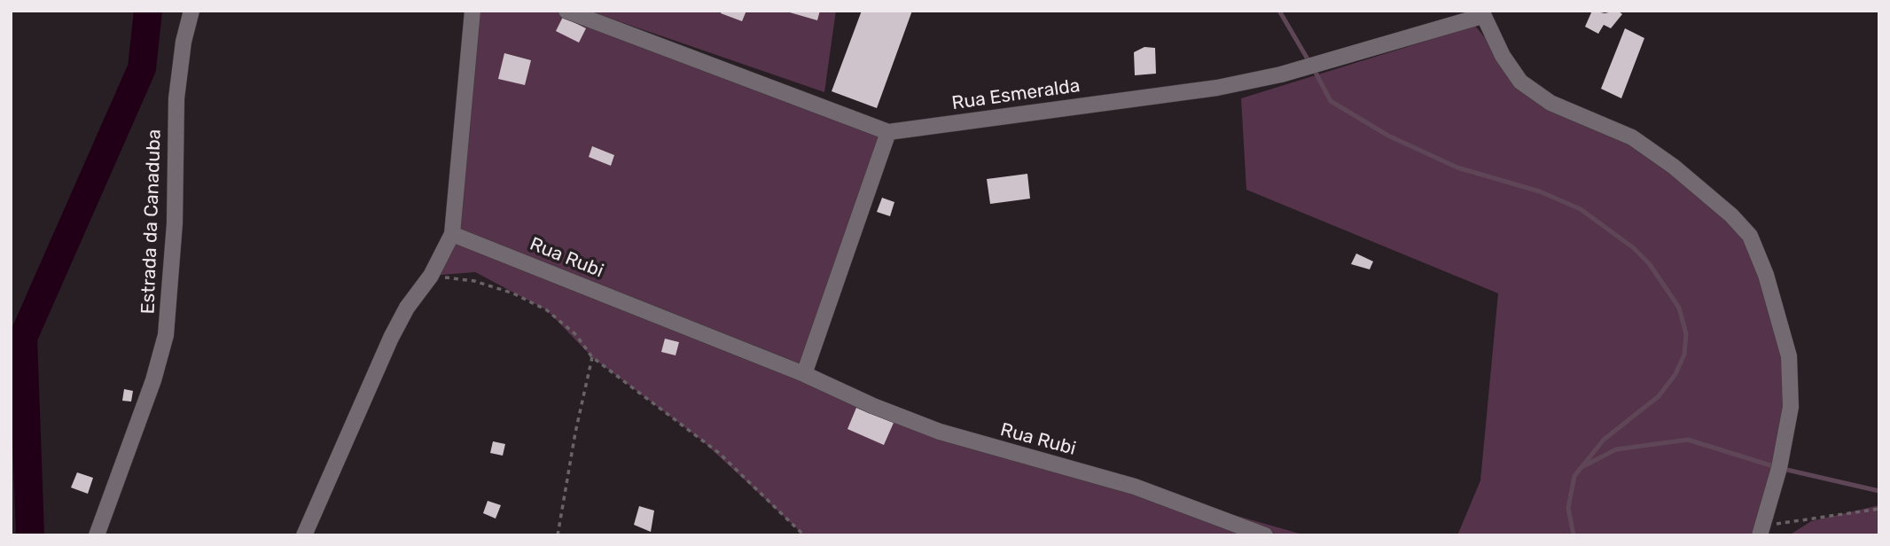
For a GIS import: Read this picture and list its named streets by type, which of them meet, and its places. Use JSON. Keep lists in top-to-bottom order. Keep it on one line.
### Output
{"streets":{"street":["Rua Esmeralda","Estrada da Canaduba","Rua Rubi"]}}
